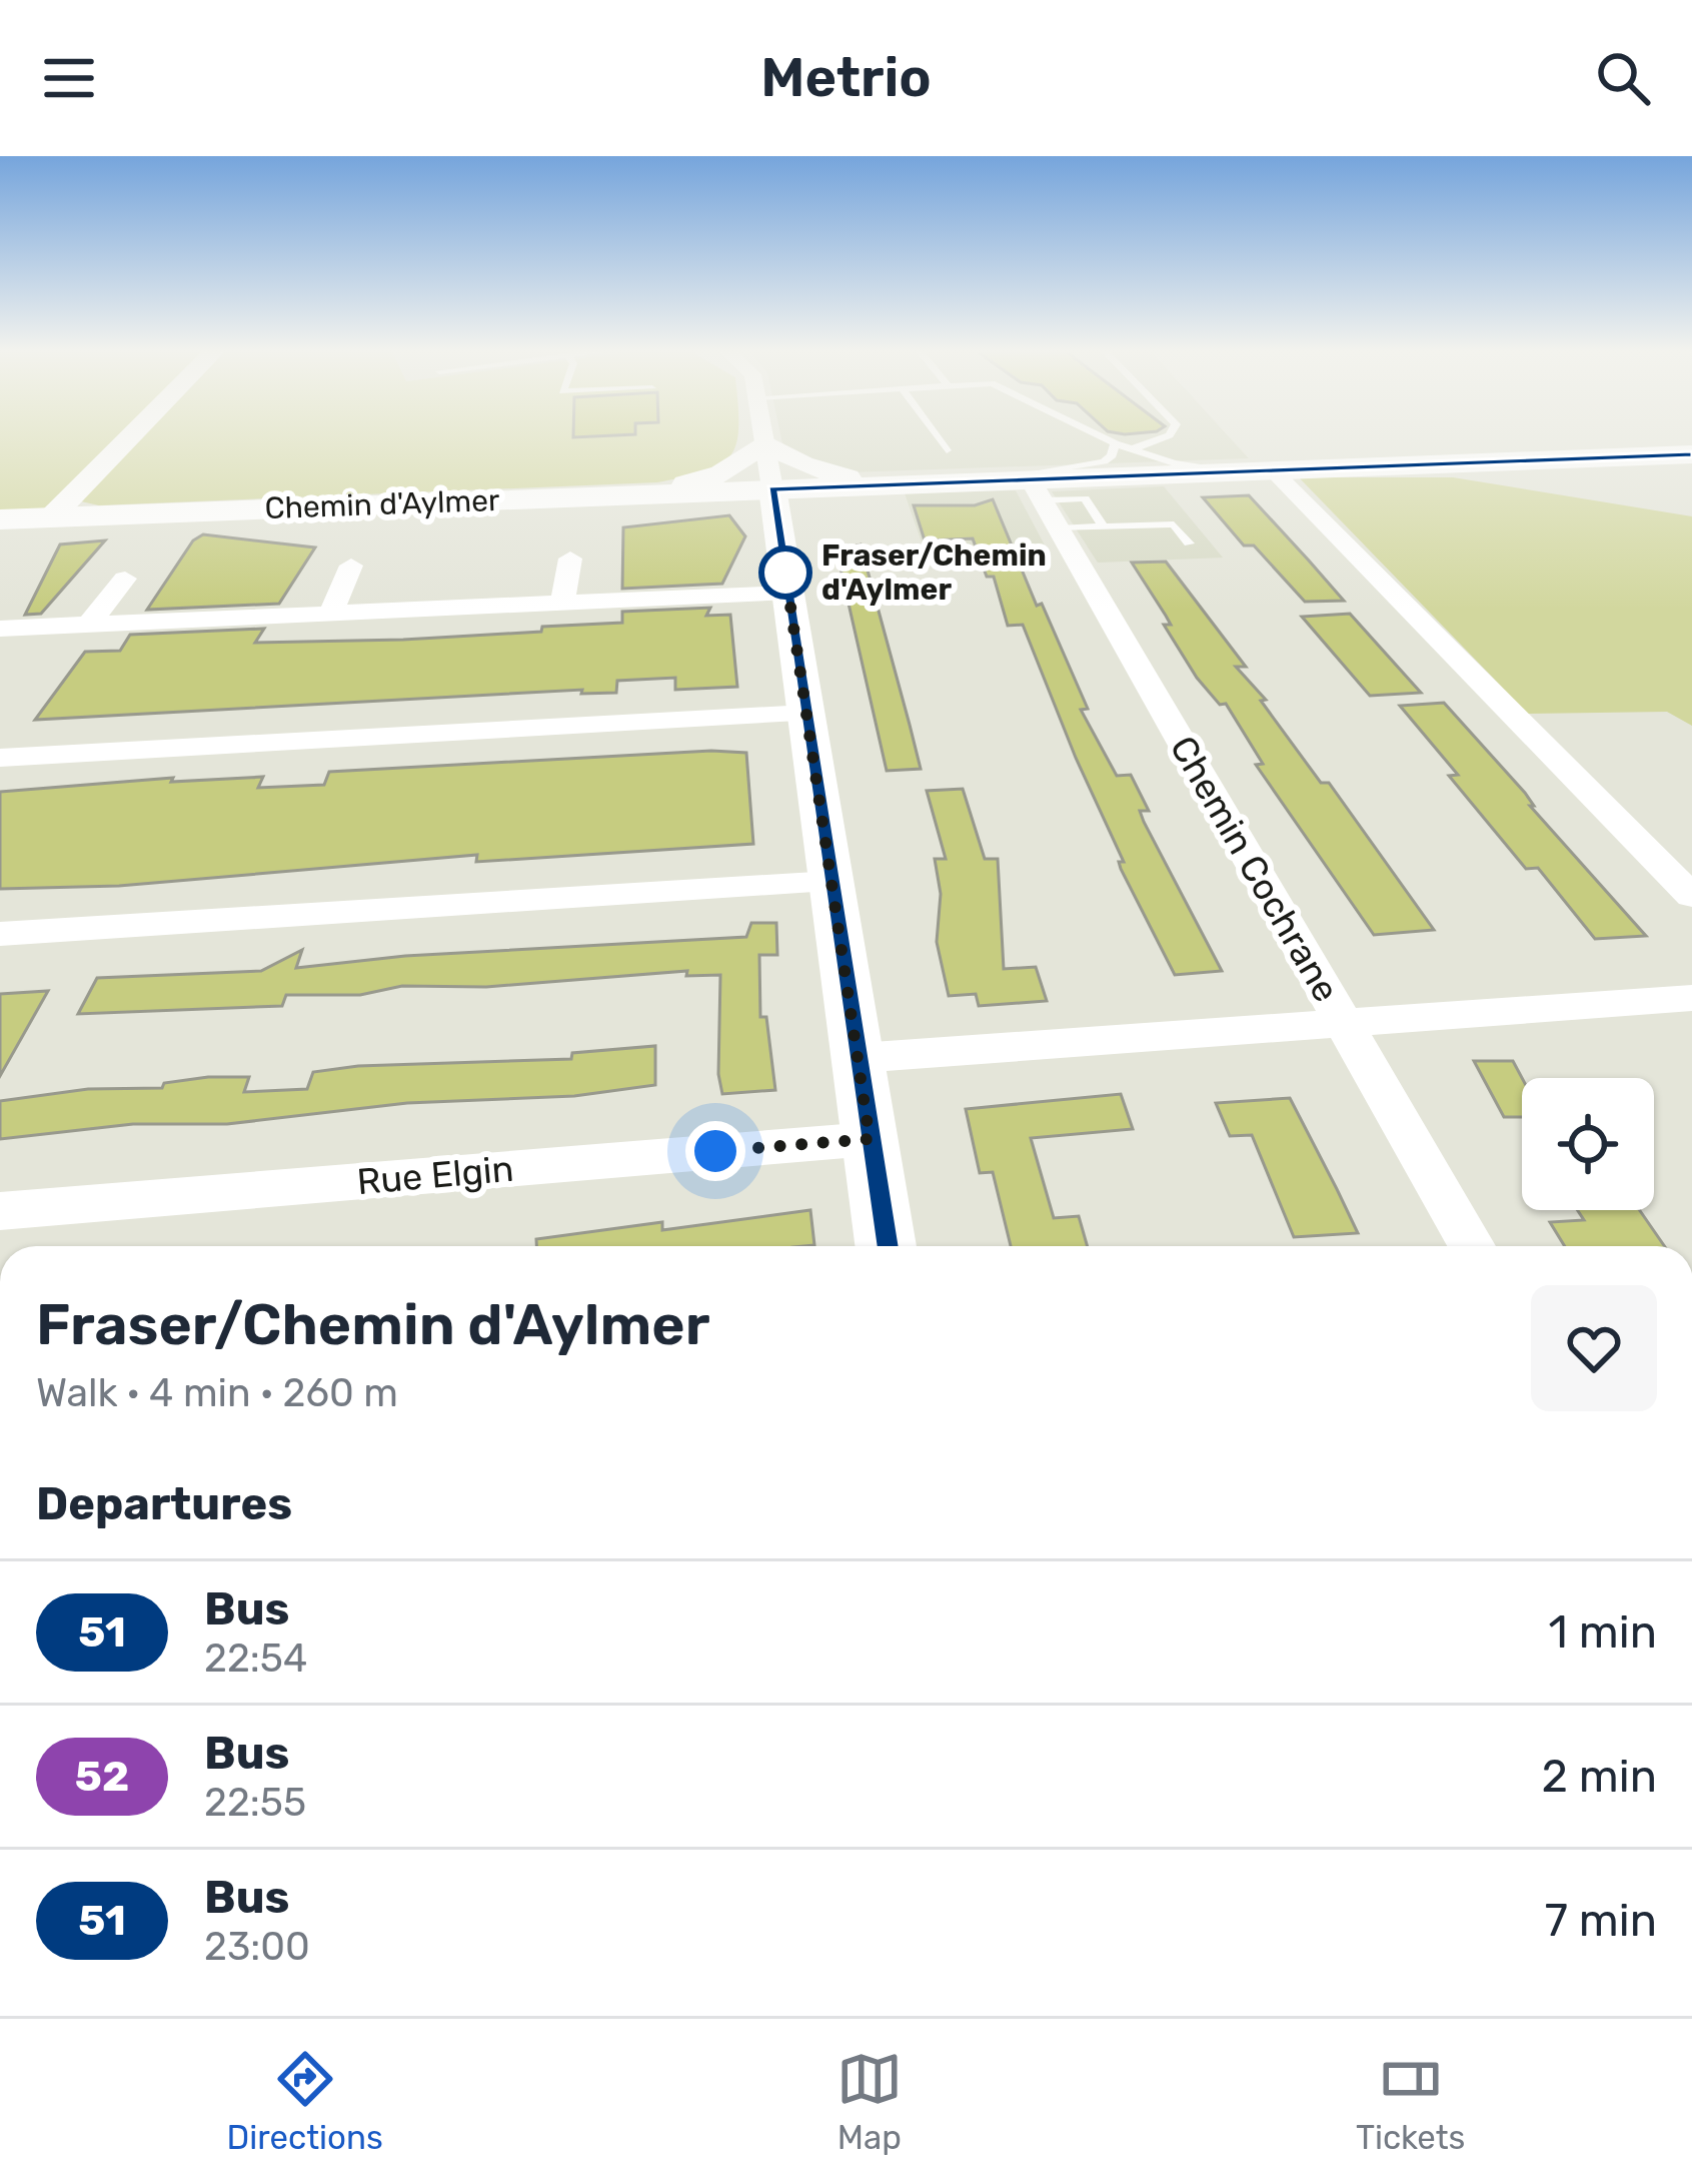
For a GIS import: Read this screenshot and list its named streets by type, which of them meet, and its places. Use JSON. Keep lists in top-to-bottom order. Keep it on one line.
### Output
{"streets":{"main road":["Chemin d'Aylmer"],"street":["Chemin Cochrane","Rue Elgin"]},"crossings":[["Chemin d'Aylmer","Chemin Cochrane"]],"places":["Fraser/Chemin d'Aylmer"],"lines":["bus line 51"],"page":{"header":"Metrio","heading":[["Fraser/Chemin d'Aylmer","Walk · 4 min · 260 m"],"Departures"],"list":[{"mark":"51","name":"Bus","note":"22:54","value":"1 min"},{"mark":"52","name":"Bus","note":"22:55","value":"2 min"},{"mark":"51","name":"Bus","note":"23:00","value":"7 min"}],"tabs":["Directions","Map","Tickets"]}}
